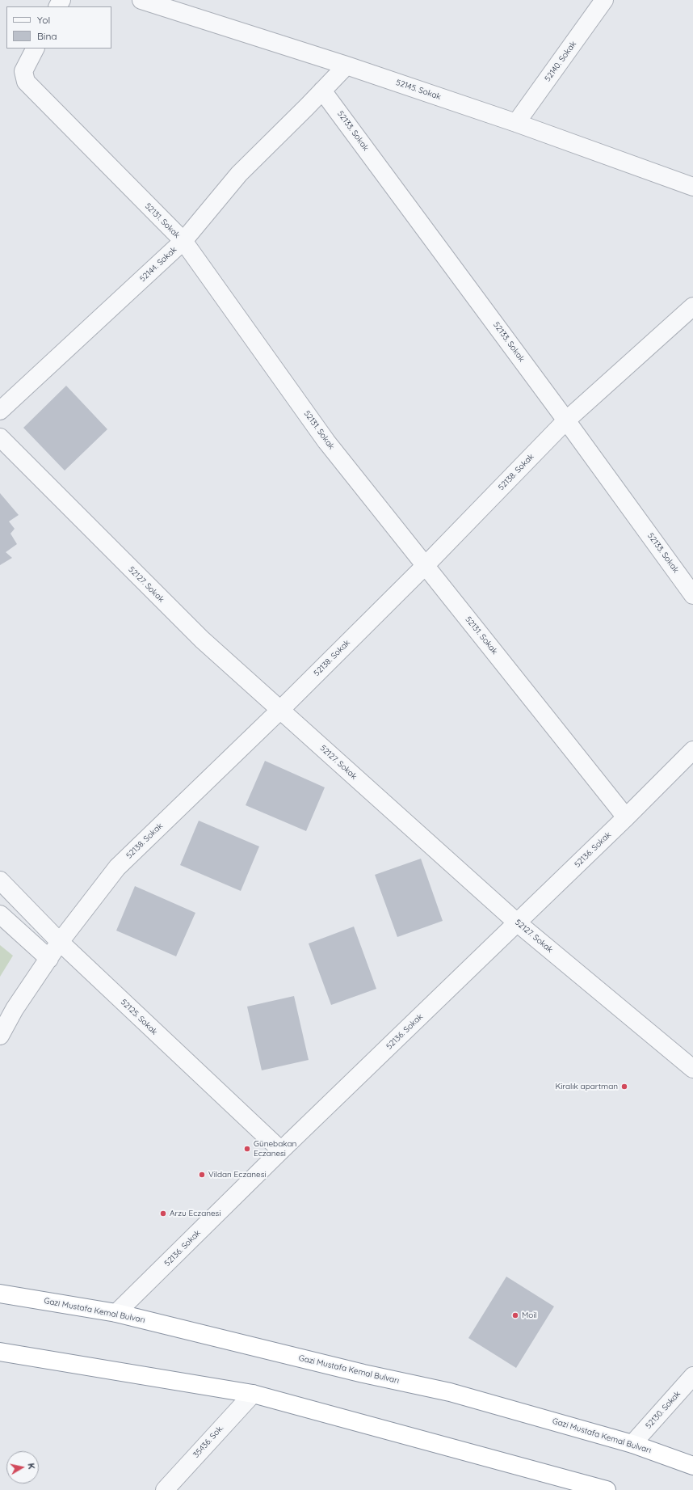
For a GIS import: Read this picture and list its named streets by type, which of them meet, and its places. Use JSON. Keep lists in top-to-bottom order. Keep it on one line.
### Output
{"streets":{"highway":["Gazi Mustafa Kemal Bulvarı"],"street":["52140. Sokak","52145. Sokak","52133. Sokak","52131. Sokak","52144. Sokak","52138. Sokak","52127. Sokak","52136. Sokak","52125. Sokak","52130. Sokak","35436. Sok."]},"crossings":[["52140. Sokak","52145. Sokak"],["52145. Sokak","52144. Sokak"],["52133. Sokak","52144. Sokak"],["52133. Sokak","52138. Sokak"],["52131. Sokak","52144. Sokak"],["52131. Sokak","52138. Sokak"],["52131. Sokak","52136. Sokak"],["52138. Sokak","52127. Sokak"],["52138. Sokak","52125. Sokak"],["52127. Sokak","52136. Sokak"],["52136. Sokak","52125. Sokak"],["52136. Sokak","Gazi Mustafa Kemal Bulvarı"],["Gazi Mustafa Kemal Bulvarı","52130. Sokak"]],"places":["Kiralık apartman","Günebakan Eczanesi","Vildan Eczanesi","Arzu Eczanesi","Moil"],"legend":["Yol","Bina"],"north":"right"}
